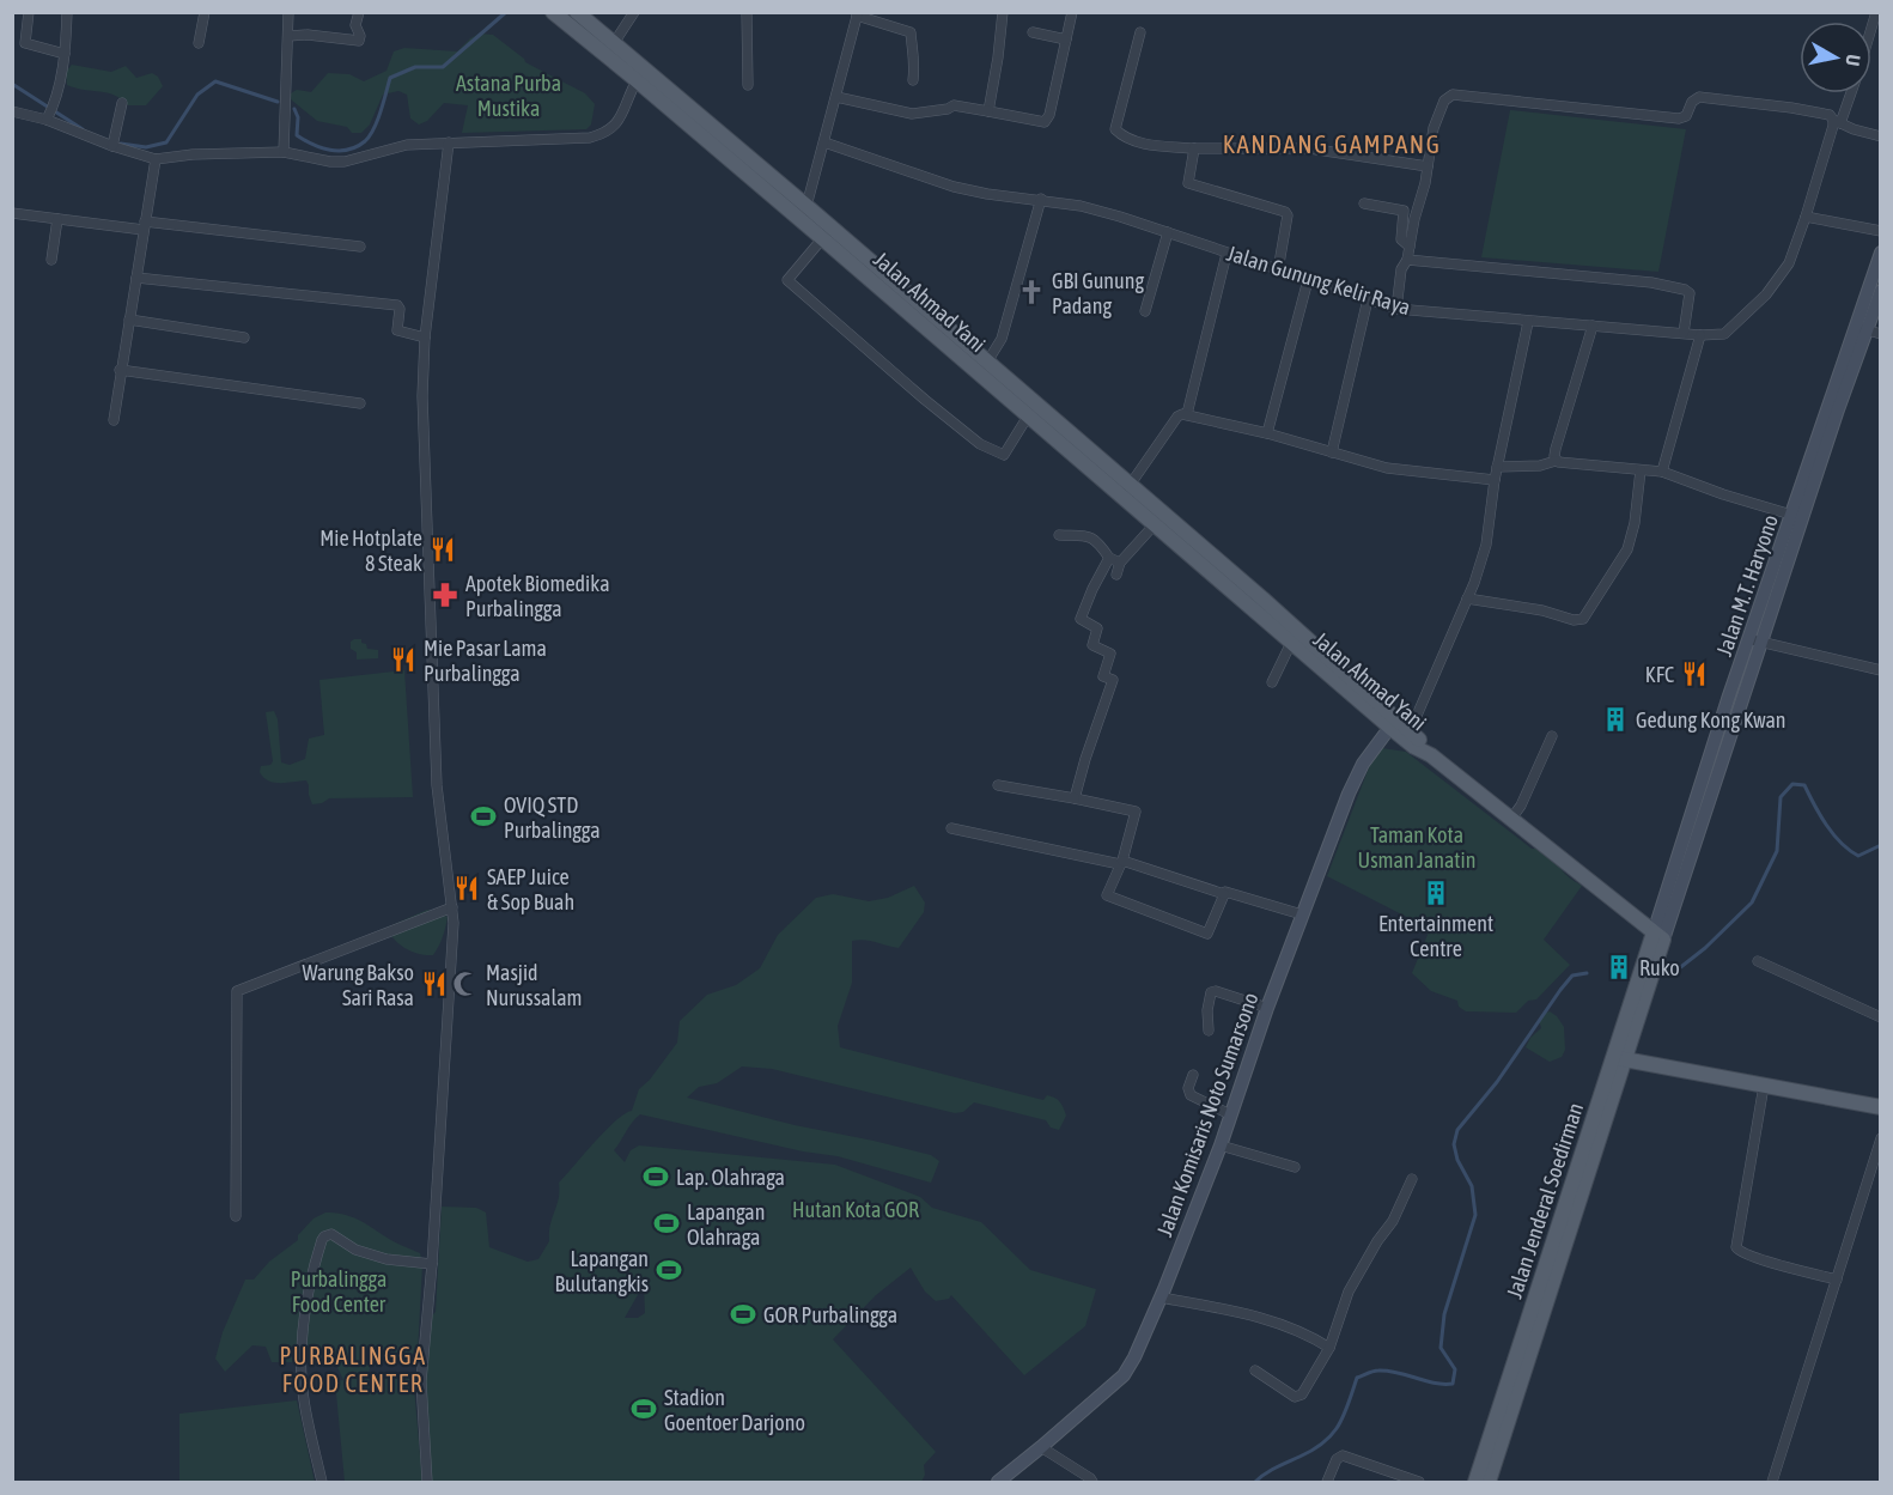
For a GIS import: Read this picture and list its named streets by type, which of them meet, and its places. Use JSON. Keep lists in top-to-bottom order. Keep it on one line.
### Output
{"streets":{"main road":["Jalan Ahmad Yani","Jalan M.T. Haryono","Jalan Komisaris Noto Sumarsono","Jalan Jenderal Soedirman"],"street":["Jalan Gunung Kelir Raya"]},"crossings":[["Jalan Ahmad Yani","Jalan M.T. Haryono"],["Jalan Ahmad Yani","Jalan Komisaris Noto Sumarsono"],["Jalan Ahmad Yani","Jalan Jenderal Soedirman"],["Jalan M.T. Haryono","Jalan Jenderal Soedirman"]],"districts":["KANDANG GAMPANG","PURBALINGGA FOOD CENTER"],"parks":["Astana Purba Mustika","Taman Kota Usman Janatin","Hutan Kota GOR","Purbalingga Food Center"],"places":{"church":["GBI Gunung Padang"],"restaurant":["Mie Hotplate 8 Steak","Mie Pasar Lama Purbalingga","KFC","SAEP Juice & Sop Buah","Warung Bakso Sari Rasa"],"pharmacy":["Apotek Biomedika Purbalingga"],"building":["Gedung Kong Kwan","Entertainment Centre","Ruko"],"sports":["OVIQ STD Purbalingga","Lap. Olahraga","Lapangan Olahraga","Lapangan Bulutangkis","GOR Purbalingga","Stadion Goentoer Darjono"],"mosque":["Masjid Nurussalam"]},"north":"right"}
